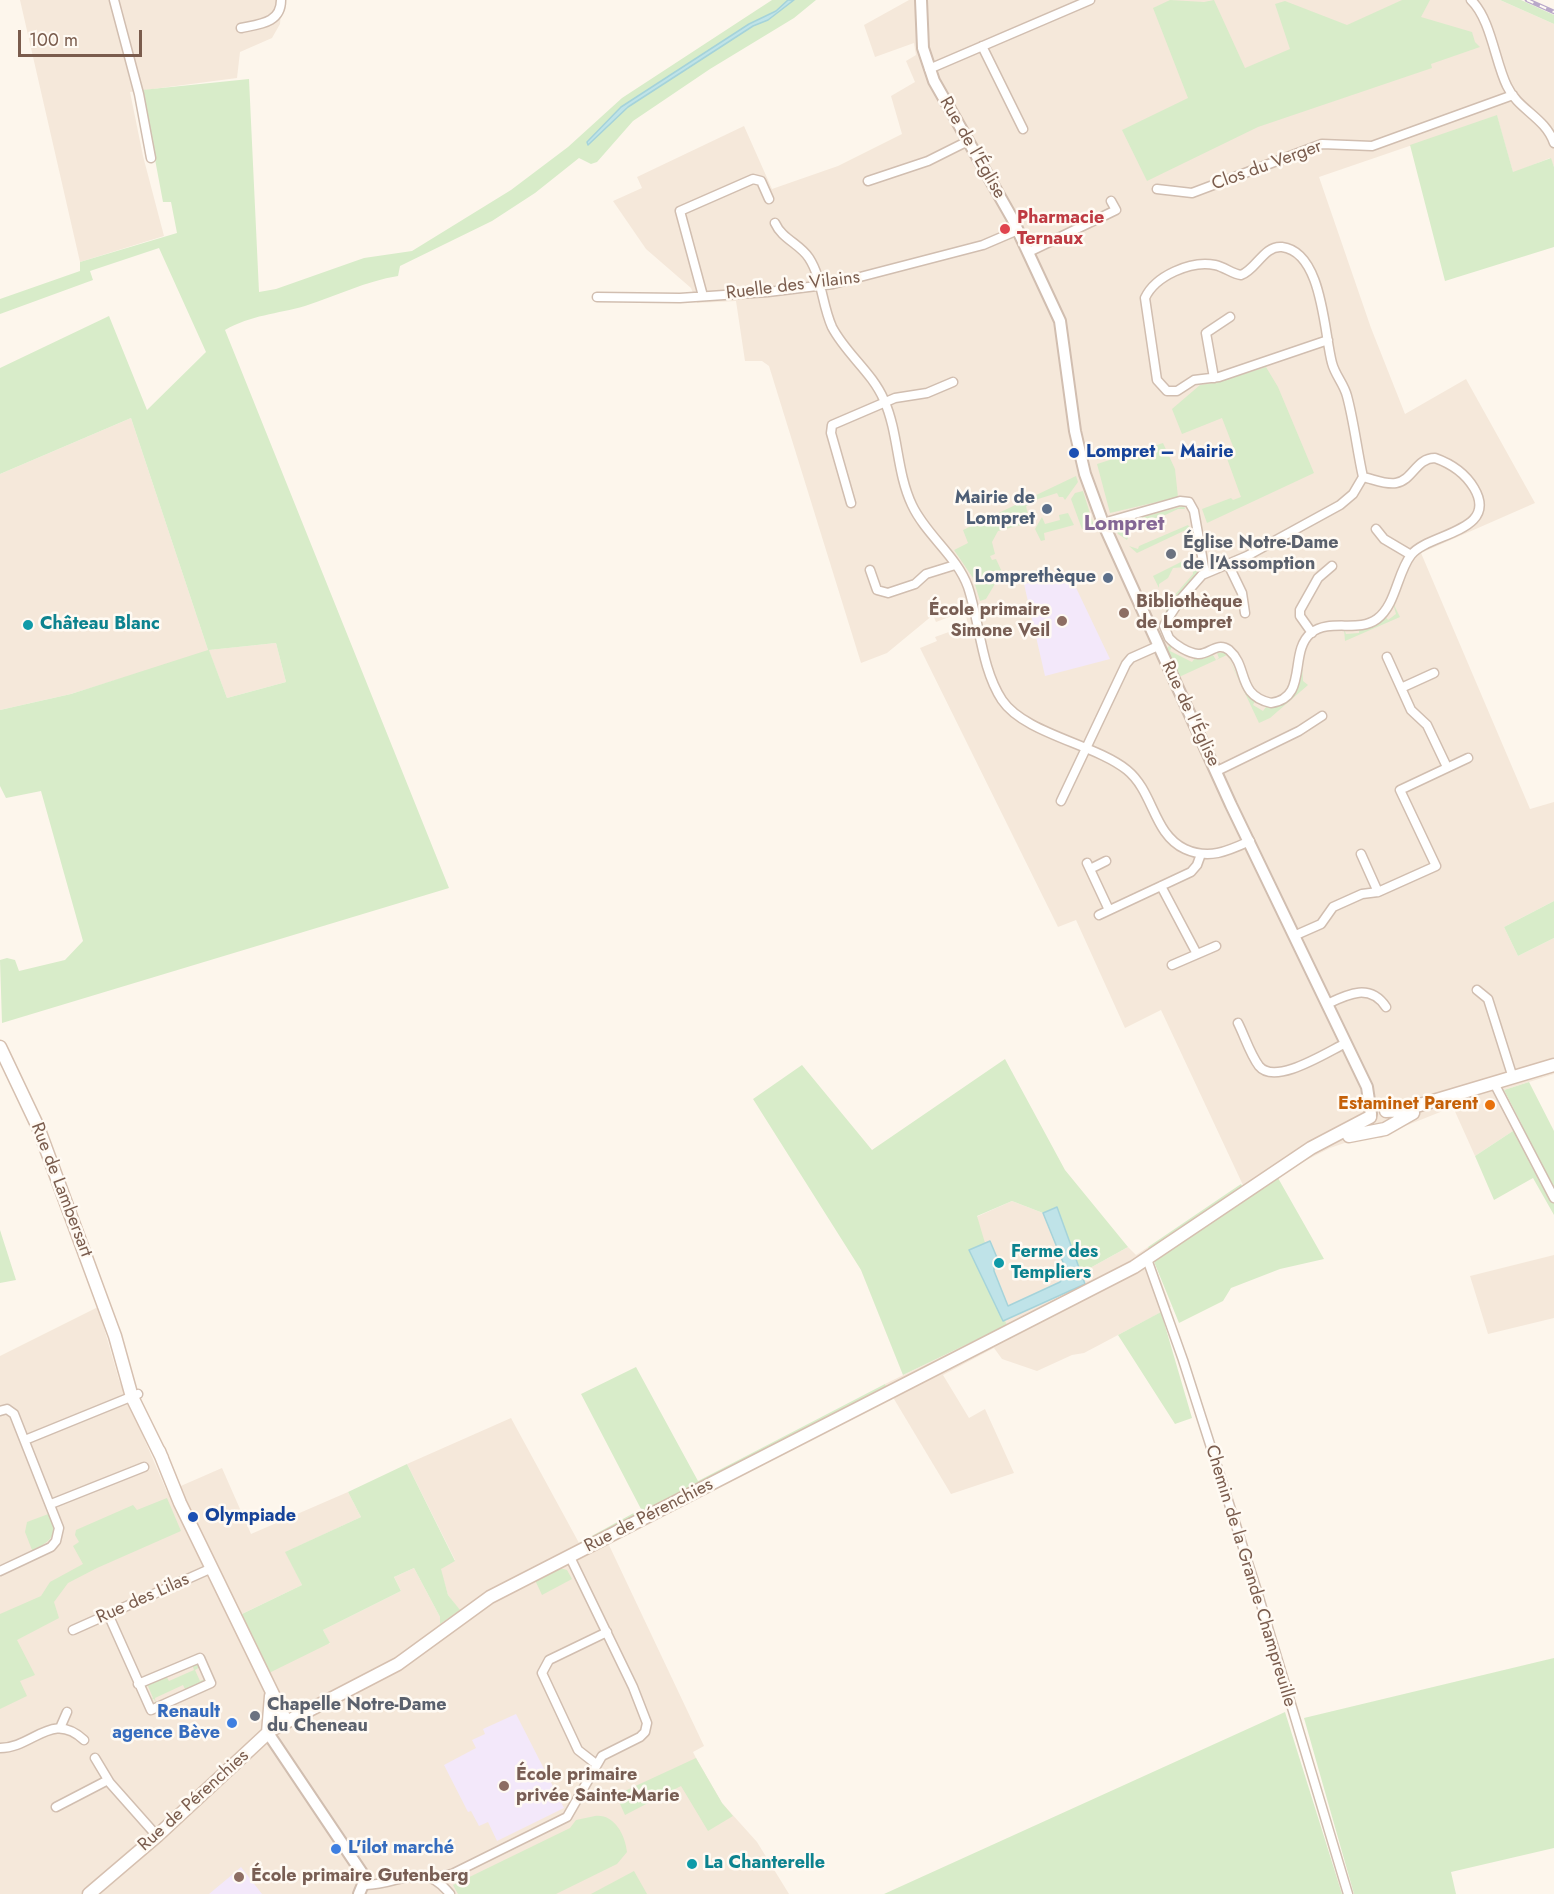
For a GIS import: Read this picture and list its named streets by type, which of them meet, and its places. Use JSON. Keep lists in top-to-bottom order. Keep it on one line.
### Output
{"streets":{"main road":["Rue de Lambersart","Rue de Pérenchies"],"street":["Rue de l'Église","Clos du Verger","Ruelle des Vilains","Chemin de la Grande Champreuille","Rue des Lilas"]},"crossings":[["Rue de l'Église","Ruelle des Vilains"],["Rue de Lambersart","Rue de Pérenchies"],["Rue de Lambersart","Rue des Lilas"],["Rue de Pérenchies","Chemin de la Grande Champreuille"]],"districts":["Lompret"],"places":["Pharmacie Ternaux","Lompret – Mairie","Mairie de Lompret","Église Notre-Dame de l'Assomption","Lomprethèque","Bibliothèque de Lompret","École primaire Simone Veil","Château Blanc","Estaminet Parent","Ferme des Templiers","Olympiade","Chapelle Notre-Dame du Cheneau","Renault agence Bève","École primaire privée Sainte-Marie","L'ilot marché","La Chanterelle","École primaire Gutenberg"],"scale_bar":"100 m"}
